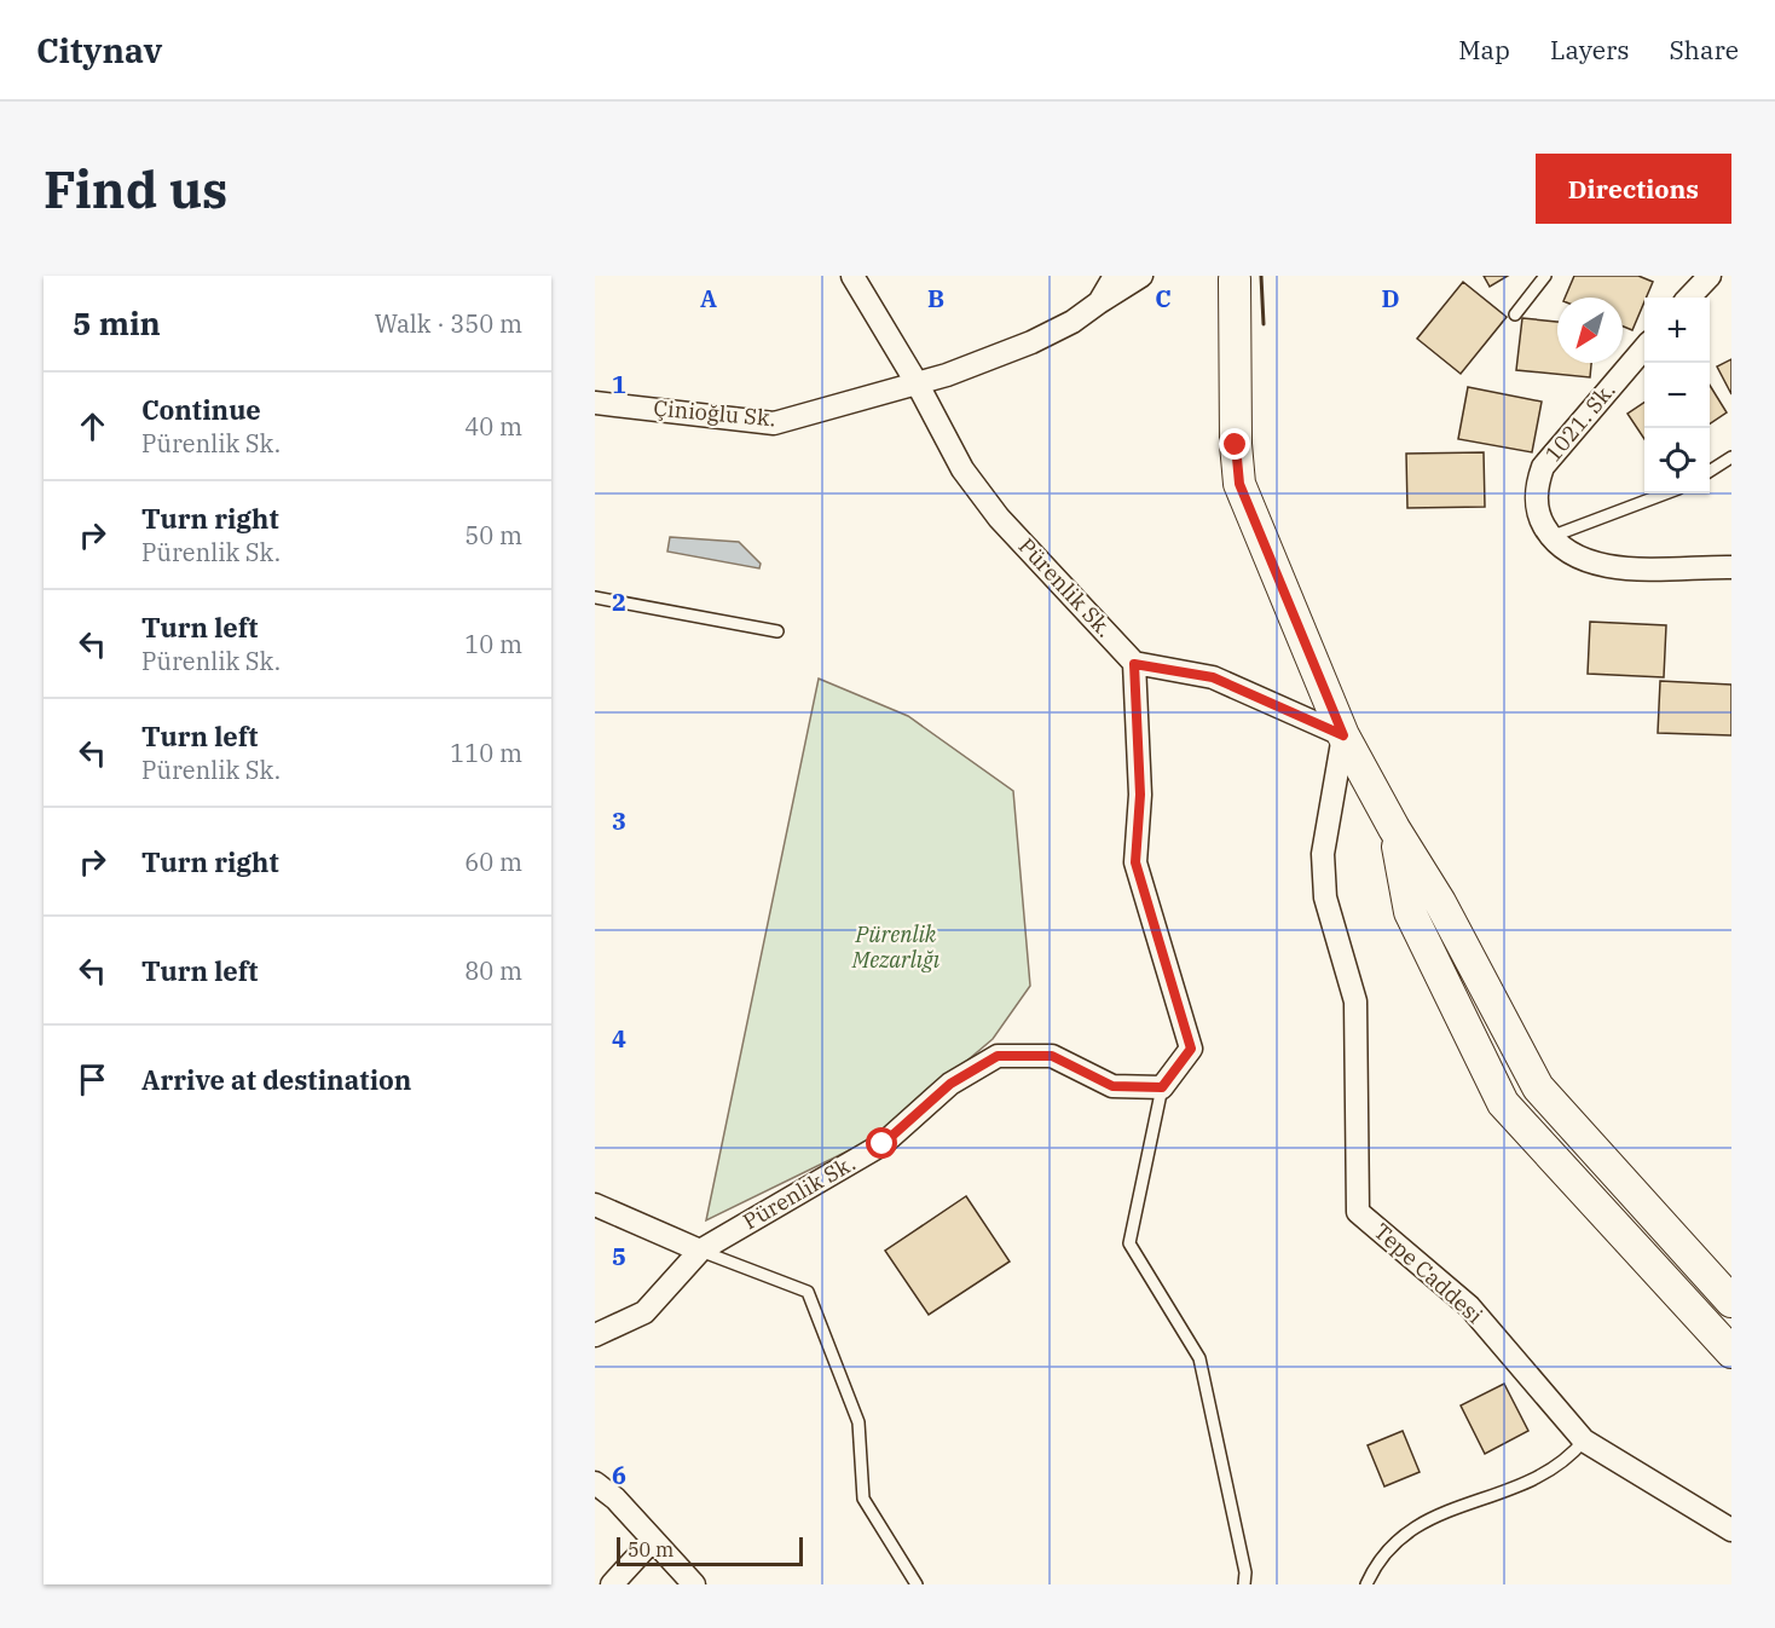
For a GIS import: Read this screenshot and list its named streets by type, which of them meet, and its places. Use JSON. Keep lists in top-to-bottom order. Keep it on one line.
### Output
{"streets":{"street":["Çinioğlu Sk.","1021. Sk.","Pürenlik Sk.","Tepe Caddesi"]},"crossings":[["Çinioğlu Sk.","Pürenlik Sk."]],"parks":["Pürenlik Mezarlığı"],"scale_bar":"50 m","north":"bottom left","page":{"header":"Citynav","nav":["Map","Layers","Share"],"buttons":"Directions","title":"Find us","heading":["5 min","Walk · 350 m"],"map_buttons":["+","−"],"list":[["Continue","Pürenlik Sk.","40 m"],["Turn right","Pürenlik Sk.","50 m"],["Turn left","Pürenlik Sk.","10 m"],["Turn left","Pürenlik Sk.","110 m"],["Turn right","60 m"],["Turn left","80 m"],"Arrive at destination"],"scale":"50 m"},"grid":{"columns":["A","B","C","D"],"rows":["1","2","3","4","5","6"]}}
